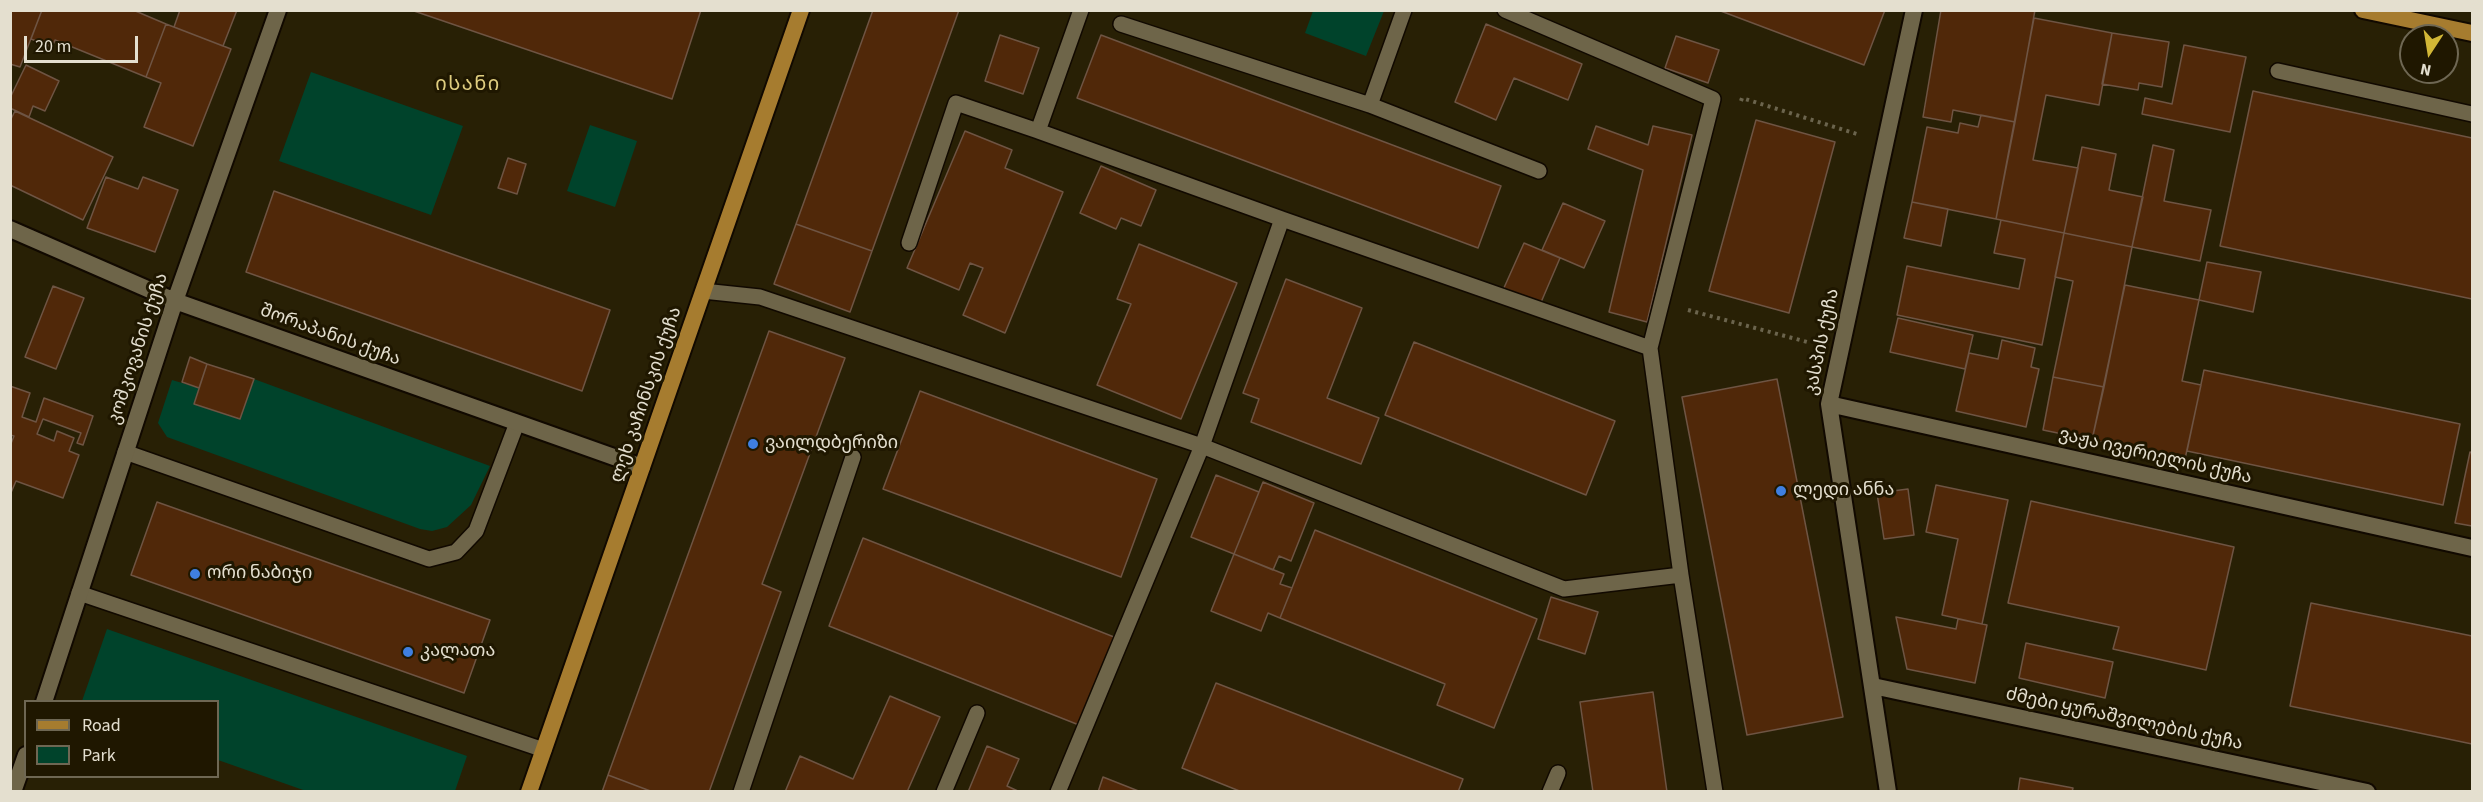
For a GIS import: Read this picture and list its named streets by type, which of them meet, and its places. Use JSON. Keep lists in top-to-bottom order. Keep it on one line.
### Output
{"streets":{"main road":["ლეხ კაჩინსკის ქუჩა"],"street":["შორაპანის ქუჩა","კასპის ქუჩა","კოშკოვანის ქუჩა","ვაჟა ივერიელის ქუჩა","ძმები ყურაშვილების ქუჩა"]},"crossings":[["შორაპანის ქუჩა","კოშკოვანის ქუჩა"],["შორაპანის ქუჩა","ლეხ კაჩინსკის ქუჩა"],["კასპის ქუჩა","ვაჟა ივერიელის ქუჩა"],["კასპის ქუჩა","ძმები ყურაშვილების ქუჩა"]],"districts":["ისანი"],"places":["ვაილდბერიზი","ლედი ანნა","ორი ნაბიჯი","კალათა"],"legend":["Road","Park"],"scale_bar":"20 m","north":"bottom"}
